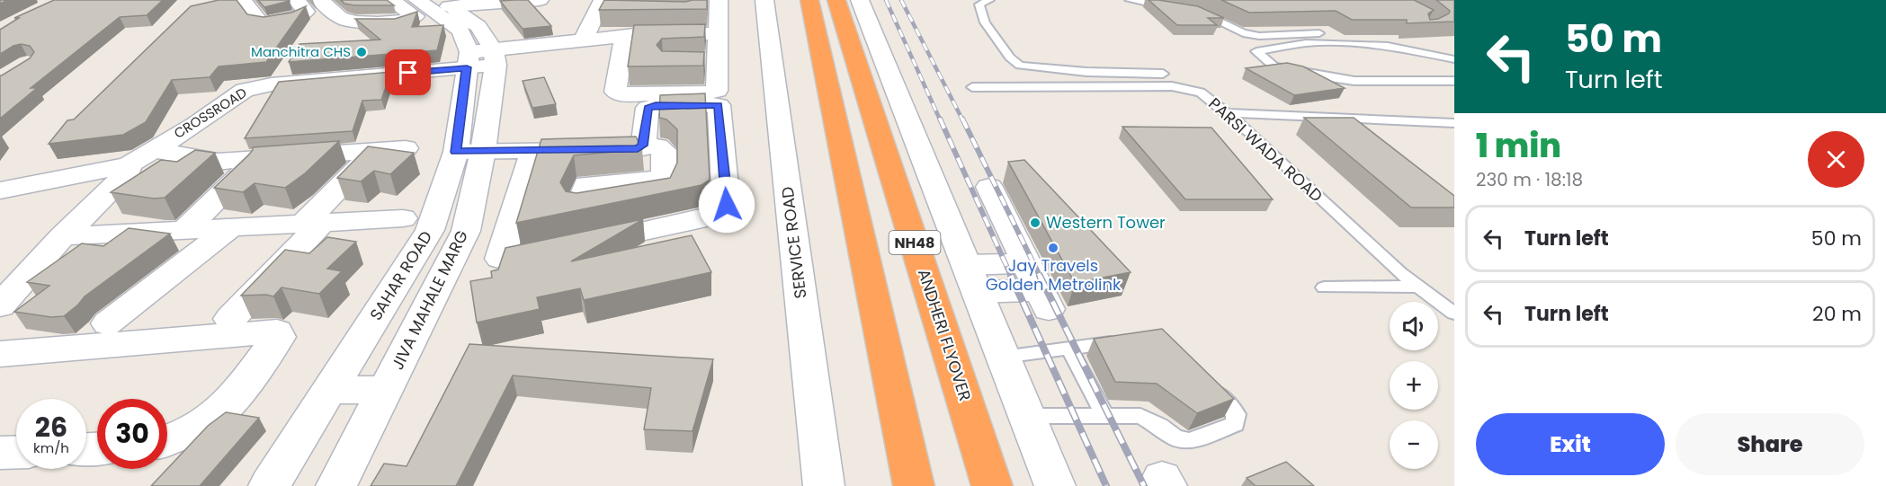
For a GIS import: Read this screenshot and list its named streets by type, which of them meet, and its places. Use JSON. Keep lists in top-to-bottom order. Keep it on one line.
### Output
{"streets":{"highway":["NH48","ANDHERI FLYOVER"],"street":["CROSSROAD","SERVICE ROAD","SAHAR ROAD","JIVA MAHALE MARG"],"lane":["PARSI WADA ROAD"]},"crossings":[["CROSSROAD","SAHAR ROAD"],["SAHAR ROAD","JIVA MAHALE MARG"]],"places":["Manchitra CHS","Western Tower","Jay Travels Golden Metrolink"],"page":{"turn":["50 m","Turn left"],"heading":["1 min","230 m · 18:18"],"list":[{"name":"Turn left","value":"50 m"},{"name":"Turn left","value":"20 m"}],"map_buttons":["+","−"],"speed":"26 km/h","limit":"30","buttons":["Exit","Share"]}}
